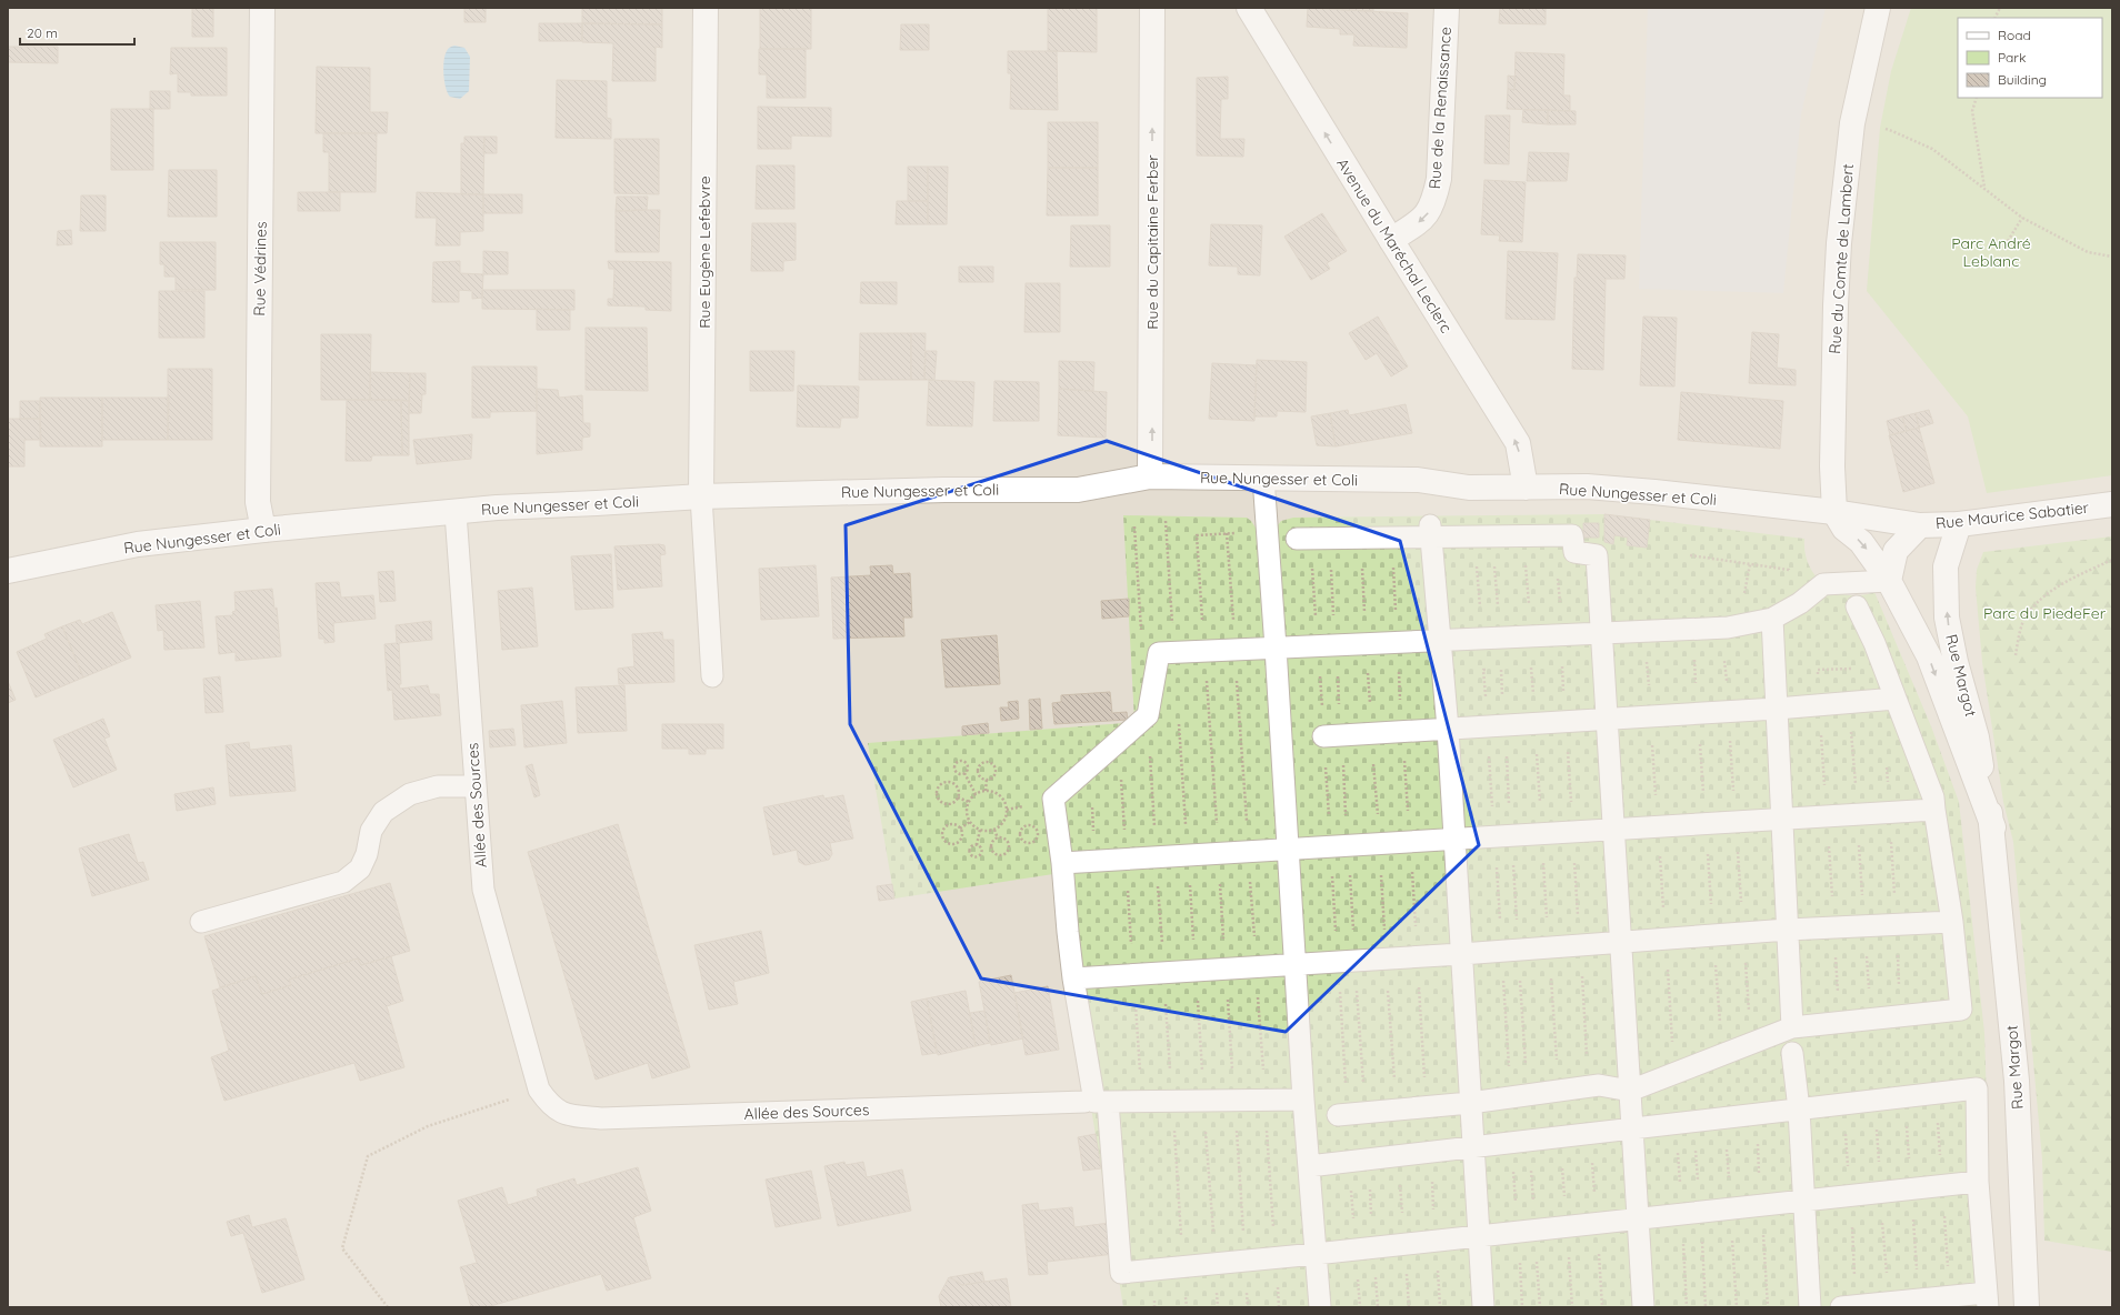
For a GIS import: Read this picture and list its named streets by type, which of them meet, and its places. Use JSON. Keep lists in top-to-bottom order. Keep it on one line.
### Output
{"streets":{"street":["Rue de la Renaissance","Rue du Capitaine Ferber","Avenue du Maréchal Leclerc","Rue Eugène Lefebvre","Rue du Comte de Lambert","Rue Védrines","Rue Nungesser et Coli","Rue Maurice Sabatier","Rue Margot"],"lane":["Allée des Sources"]},"crossings":[["Rue de la Renaissance","Avenue du Maréchal Leclerc"],["Rue du Capitaine Ferber","Rue Nungesser et Coli"],["Avenue du Maréchal Leclerc","Rue Nungesser et Coli"],["Rue Eugène Lefebvre","Rue Nungesser et Coli"],["Rue du Comte de Lambert","Rue Nungesser et Coli"],["Rue du Comte de Lambert","Rue Maurice Sabatier"],["Rue du Comte de Lambert","Rue Margot"],["Rue Védrines","Rue Nungesser et Coli"],["Rue Nungesser et Coli","Rue Maurice Sabatier"],["Rue Nungesser et Coli","Rue Margot"],["Rue Nungesser et Coli","Allée des Sources"],["Rue Maurice Sabatier","Rue Margot"]],"one_way":["Rue de la Renaissance","Rue du Capitaine Ferber","Avenue du Maréchal Leclerc"],"parks":["Parc André Leblanc","Parc du PiedeFer"],"legend":["Road","Park","Building"],"scale_bar":"20 m"}
